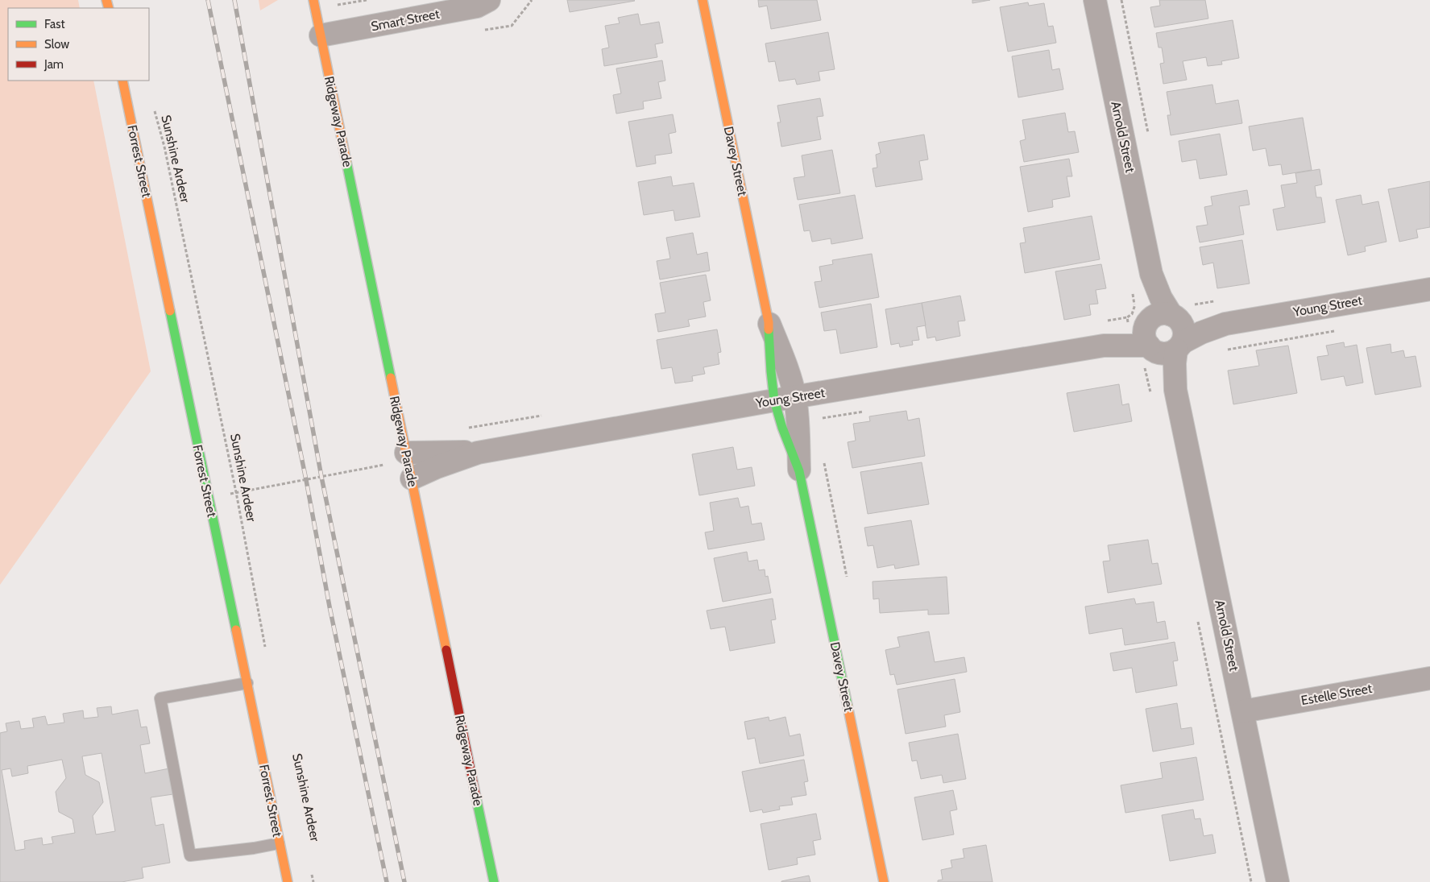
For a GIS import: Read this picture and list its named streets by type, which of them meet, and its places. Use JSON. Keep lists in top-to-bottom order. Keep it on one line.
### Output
{"streets":{"street":["Smart Street","Ridgeway Parade","Arnold Street","Forrest Street","Davey Street","Young Street","Estelle Street"],"path":["Sunshine Ardeer"]},"crossings":[["Smart Street","Ridgeway Parade"],["Ridgeway Parade","Young Street"],["Arnold Street","Young Street"],["Arnold Street","Estelle Street"],["Davey Street","Young Street"]],"legend":["Fast","Slow","Jam"]}
